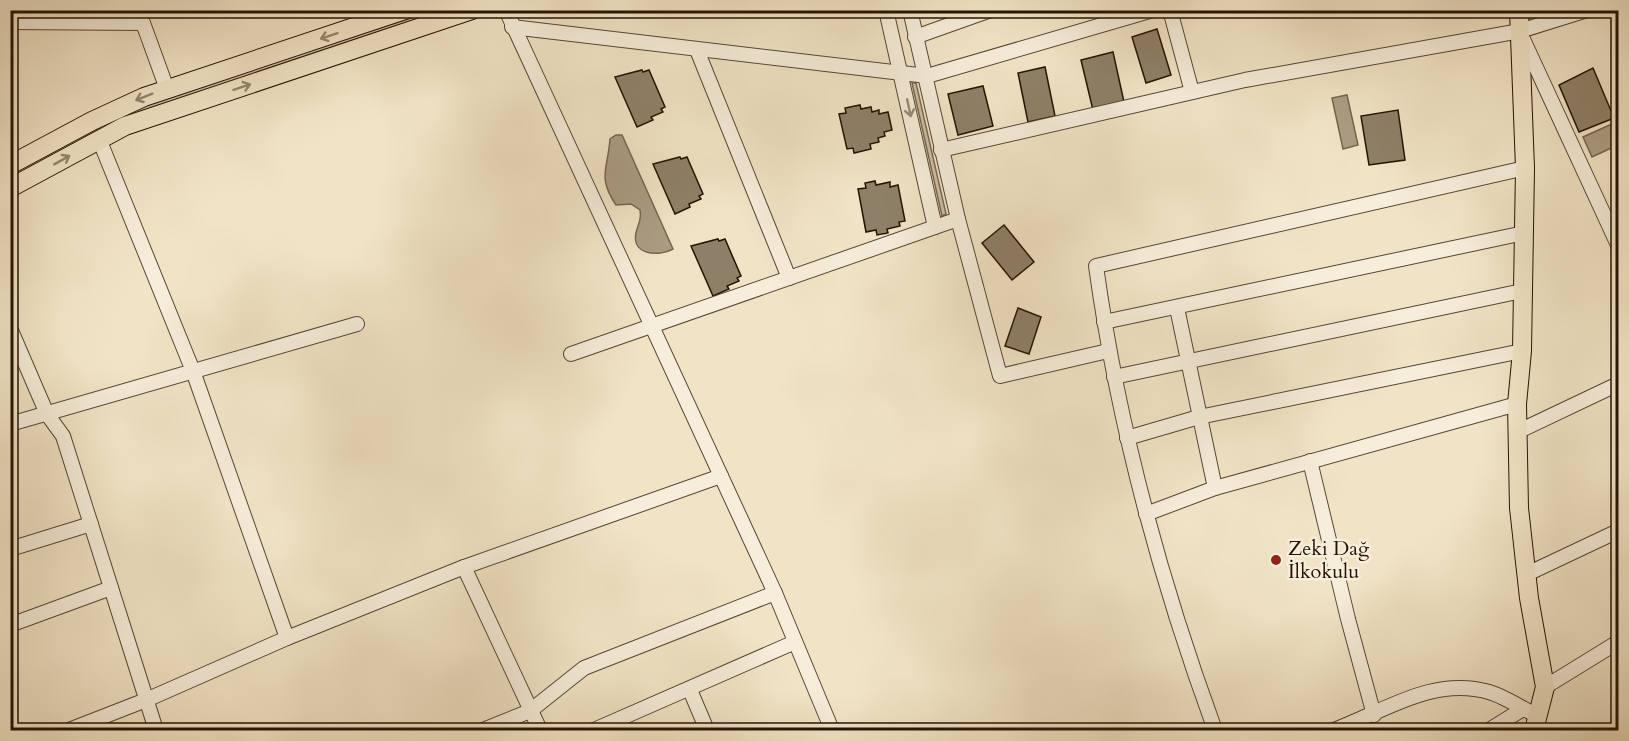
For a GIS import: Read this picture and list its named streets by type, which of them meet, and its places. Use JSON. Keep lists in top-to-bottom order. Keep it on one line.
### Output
{"places":["Zeki Dağ İlkokulu"]}
